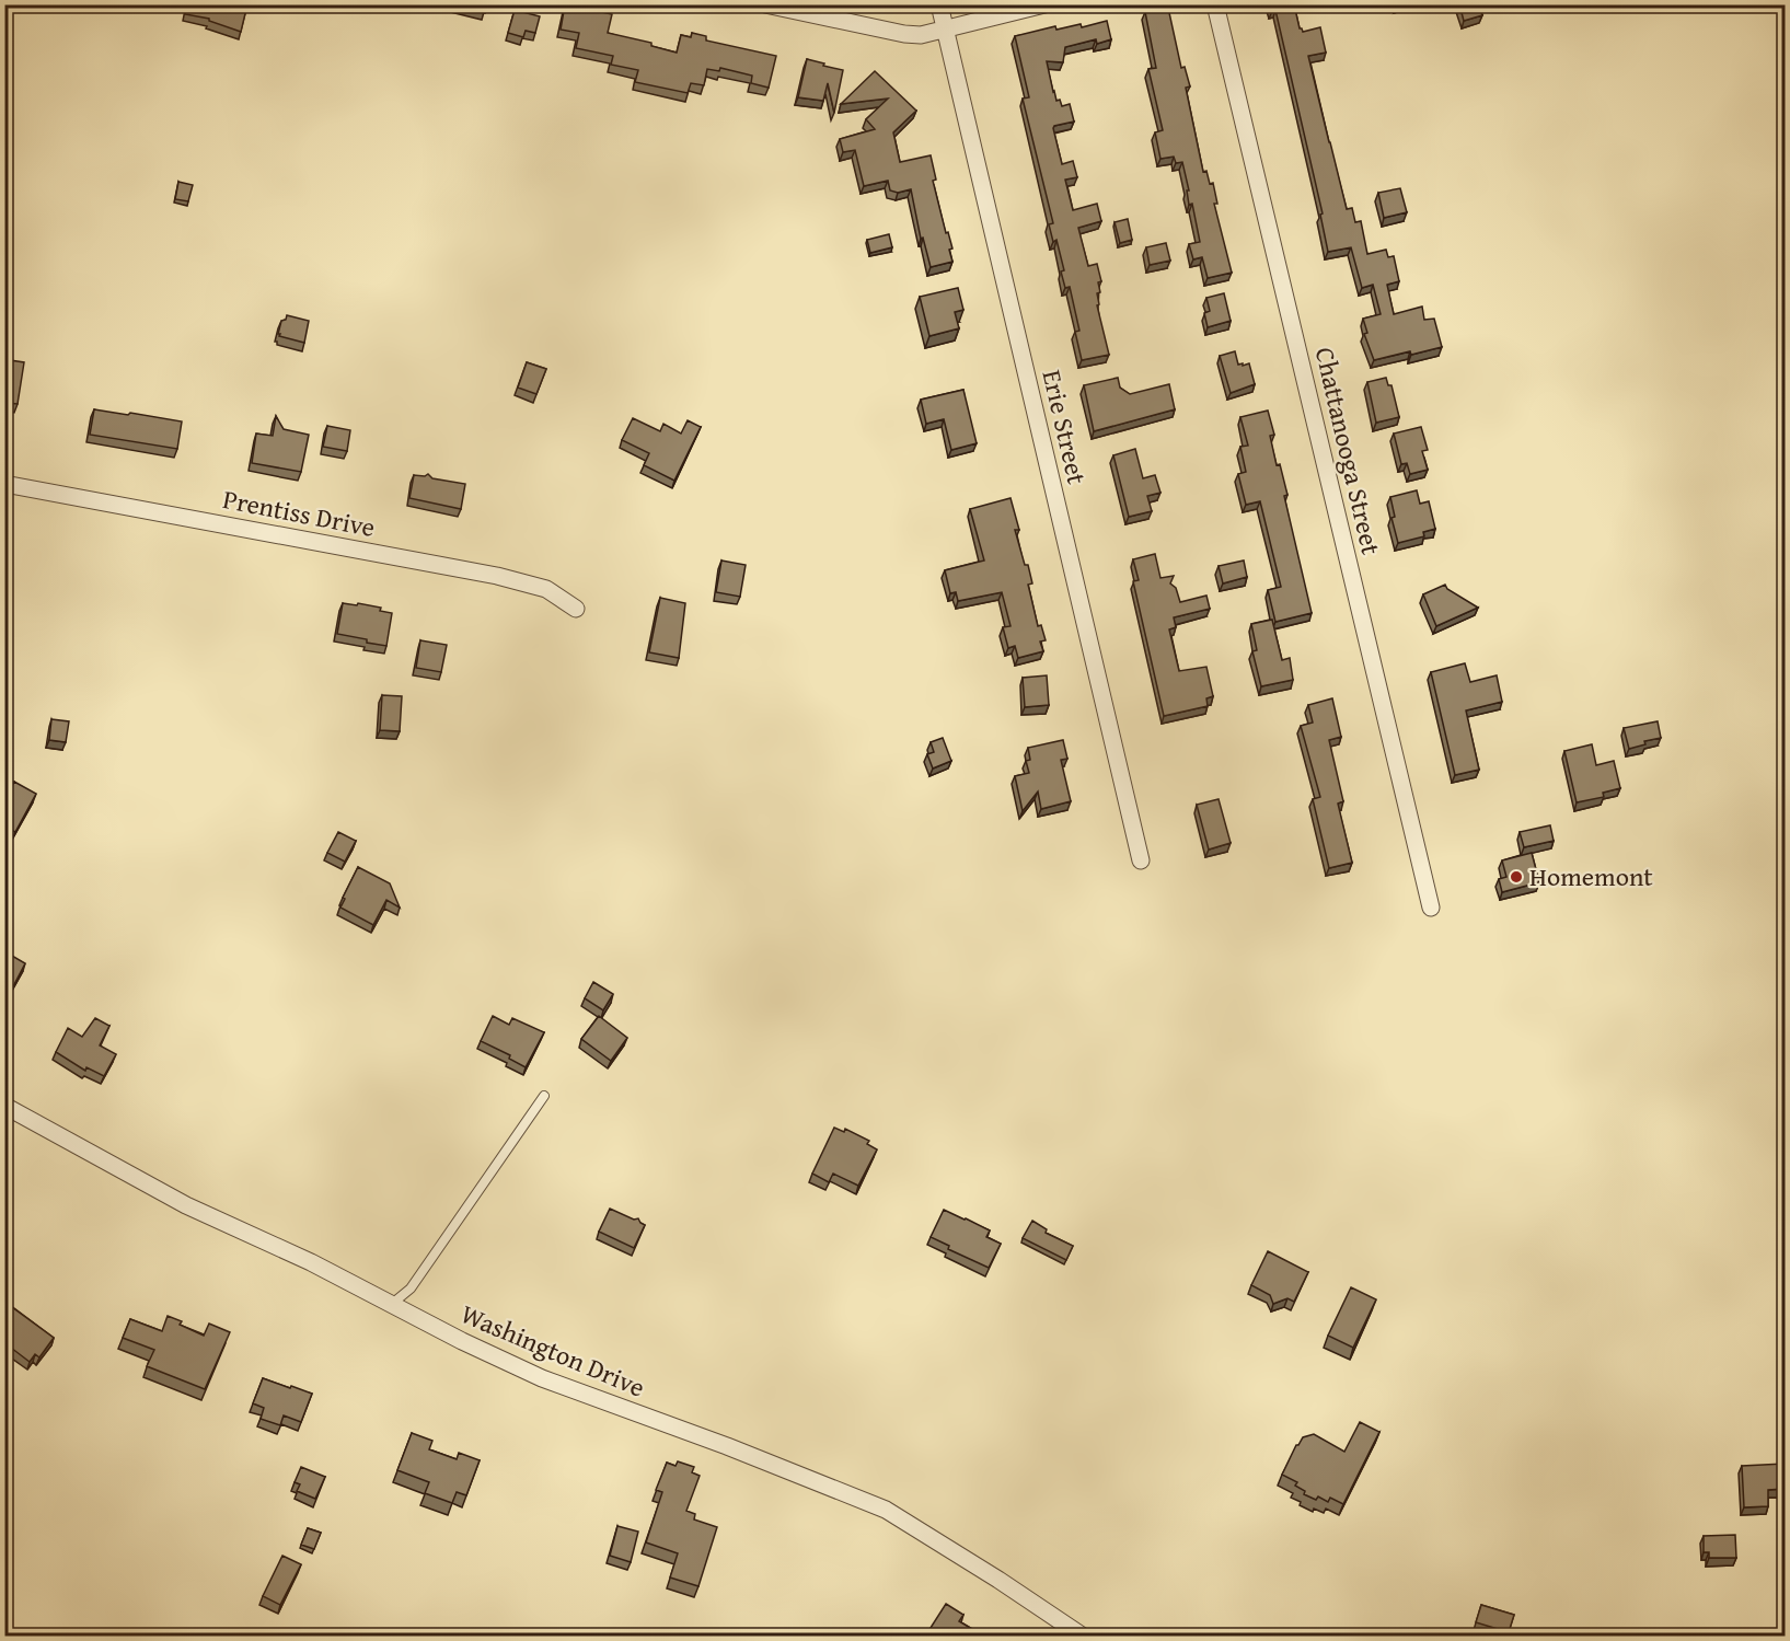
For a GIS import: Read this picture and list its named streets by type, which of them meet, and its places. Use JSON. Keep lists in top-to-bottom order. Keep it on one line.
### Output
{"streets":{"street":["Erie Street","Chattanooga Street","Prentiss Drive","Washington Drive"]},"places":["Homemont"]}
